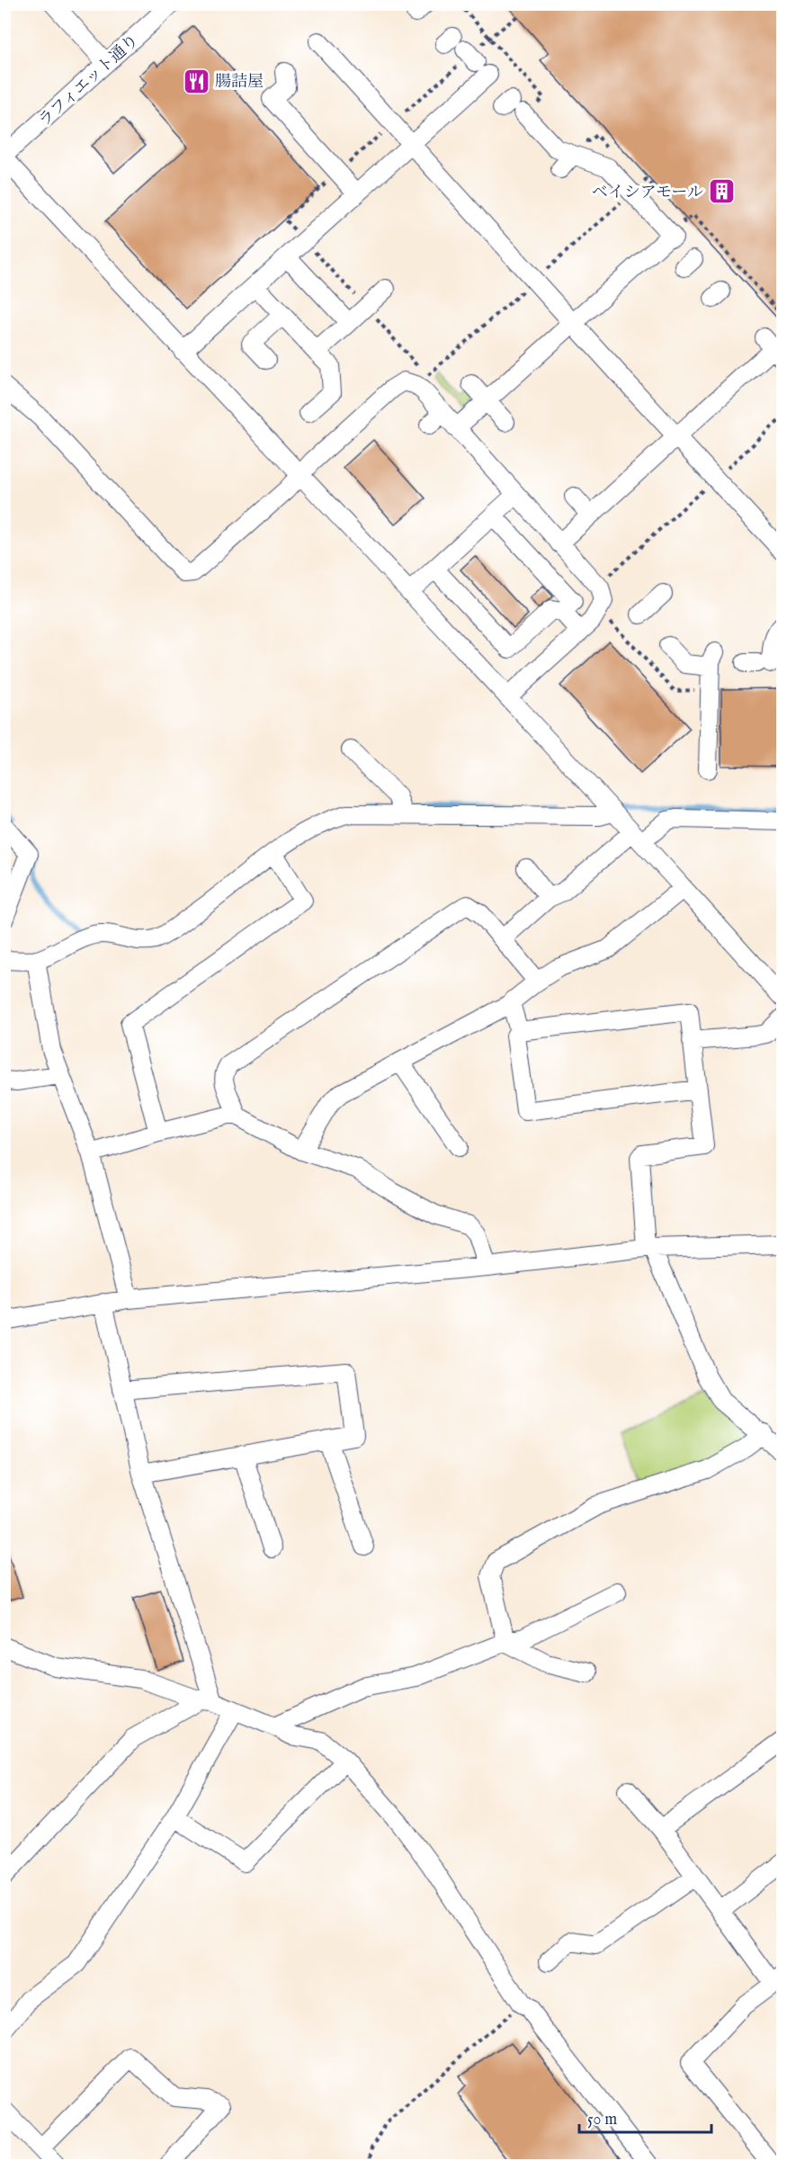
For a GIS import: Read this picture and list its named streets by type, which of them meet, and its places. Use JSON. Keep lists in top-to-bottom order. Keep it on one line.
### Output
{"streets":{"street":["ラフィエット通り"]},"places":{"restaurant":["腸詰屋"],"building":["ベイシアモール"]},"scale_bar":"50 m"}
